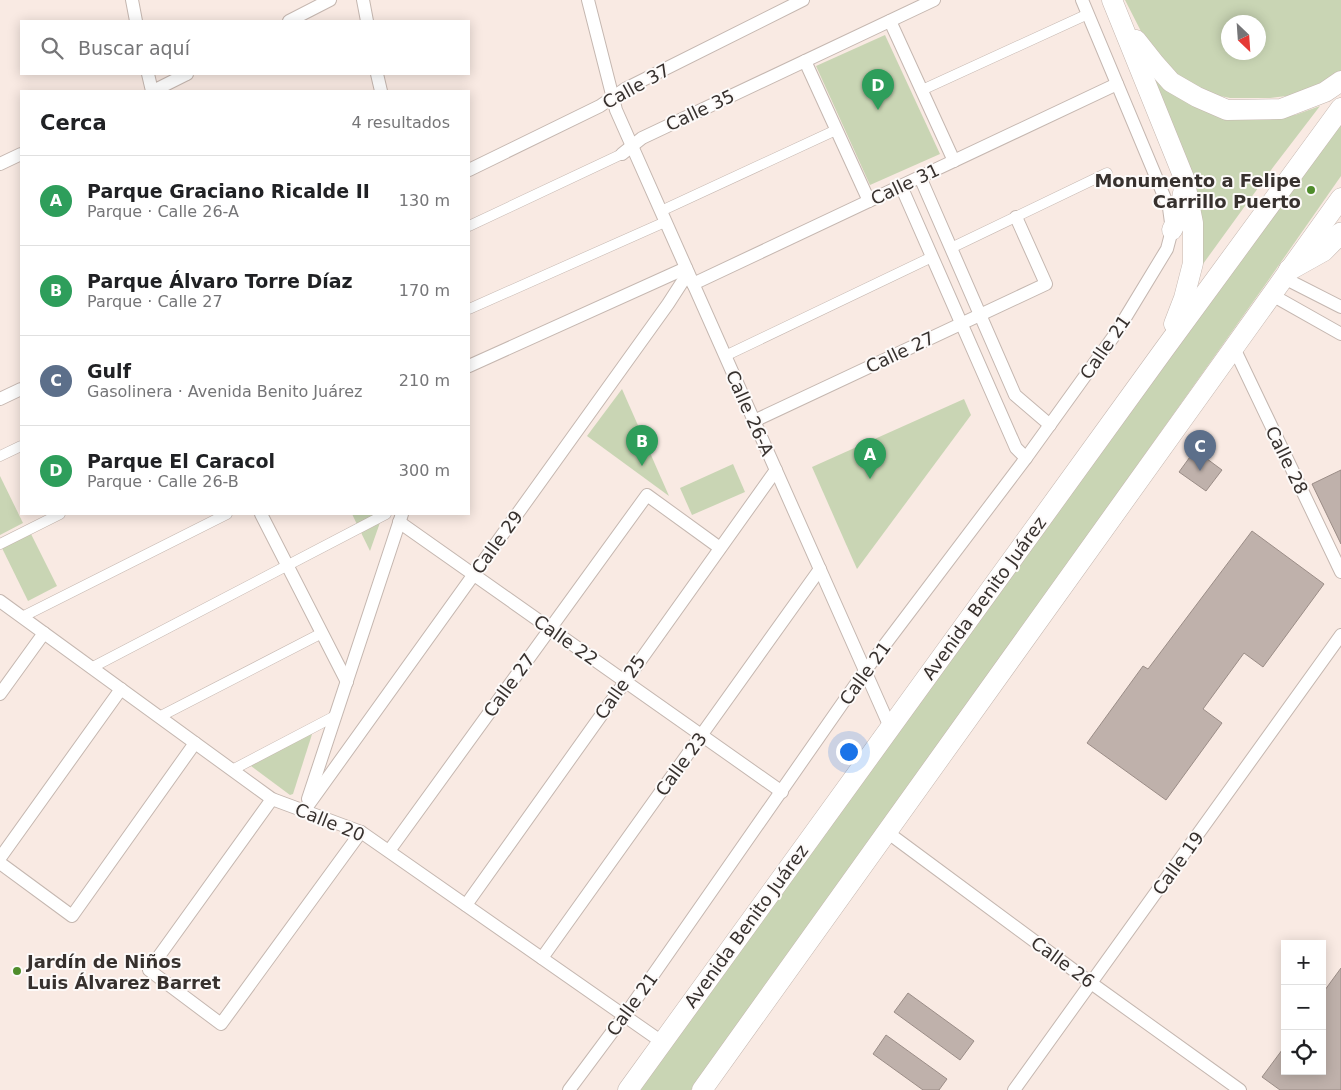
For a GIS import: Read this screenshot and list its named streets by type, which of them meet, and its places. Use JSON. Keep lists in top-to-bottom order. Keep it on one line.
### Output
{"streets":{"main road":["Avenida Benito Juárez"],"street":["Calle 37","Calle 35","Calle 31","Calle 21","Calle 27","Calle 26-A","Calle 28","Calle 29","Calle 22","Calle 25","Calle 23","Calle 20","Calle 19","Calle 26"]},"crossings":[["Calle 37","Calle 26-A"],["Calle 35","Calle 26-A"],["Calle 31","Calle 26-A"],["Calle 31","Calle 29"],["Calle 21","Calle 26-A"],["Calle 21","Calle 22"],["Calle 21","Calle 20"],["Calle 27","Calle 26-A"],["Calle 27","Calle 22"],["Calle 27","Calle 25"],["Calle 27","Calle 20"],["Calle 26-A","Calle 29"],["Calle 26-A","Avenida Benito Juárez"],["Calle 26-A","Calle 25"],["Calle 26-A","Calle 23"],["Calle 29","Calle 22"],["Calle 29","Calle 20"],["Avenida Benito Juárez","Calle 20"],["Calle 22","Calle 25"],["Calle 22","Calle 23"],["Calle 25","Calle 20"],["Calle 23","Calle 20"],["Calle 19","Calle 26"]],"places":["Monumento a Felipe Carrillo Puerto","Jardín de Niños Luis Álvarez Barret"],"north":"bottom right","page":{"search":"Buscar aquí","pins":["D","B","C","A"],"heading":["Cerca","4 resultados"],"list":[{"mark":"A","name":"Parque Graciano Ricalde II","note":"Parque · Calle 26-A","value":"130 m"},{"mark":"B","name":"Parque Álvaro Torre Díaz","note":"Parque · Calle 27","value":"170 m"},{"mark":"C","name":"Gulf","note":"Gasolinera · Avenida Benito Juárez","value":"210 m"},{"mark":"D","name":"Parque El Caracol","note":"Parque · Calle 26-B","value":"300 m"}],"map_buttons":["+","−"]}}
